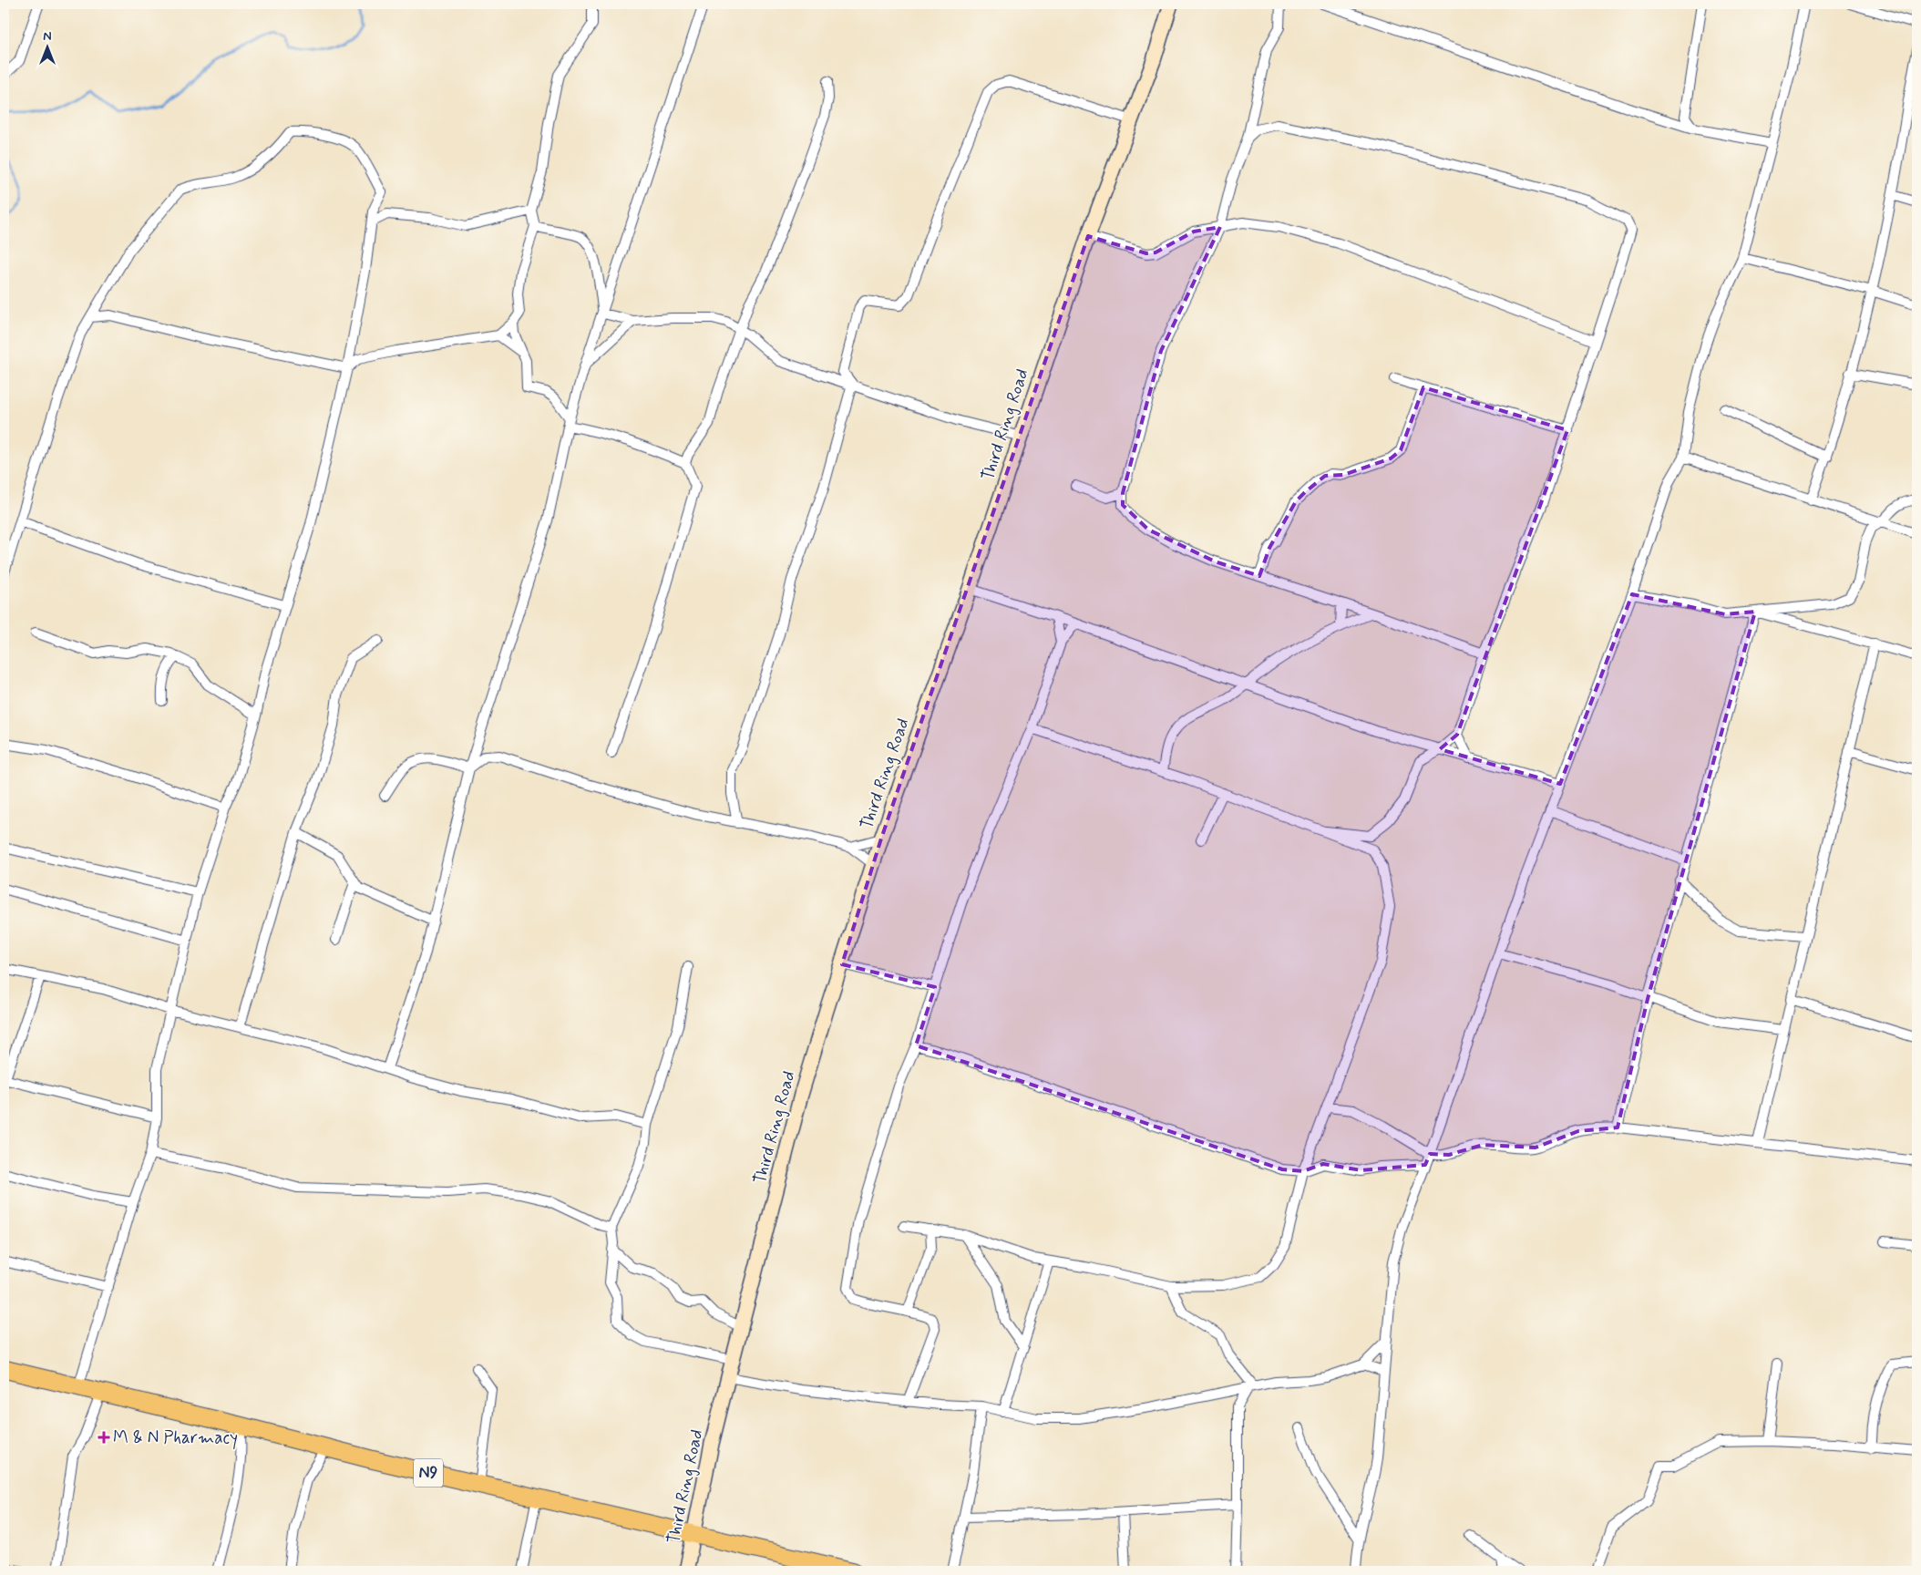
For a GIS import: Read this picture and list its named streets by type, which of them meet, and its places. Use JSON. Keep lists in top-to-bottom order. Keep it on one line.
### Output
{"streets":{"highway":["N9"],"street":["Third Ring Road"]},"crossings":[["Third Ring Road","N9"]],"places":{"health":["M & N Pharmacy"]},"north":"top"}
